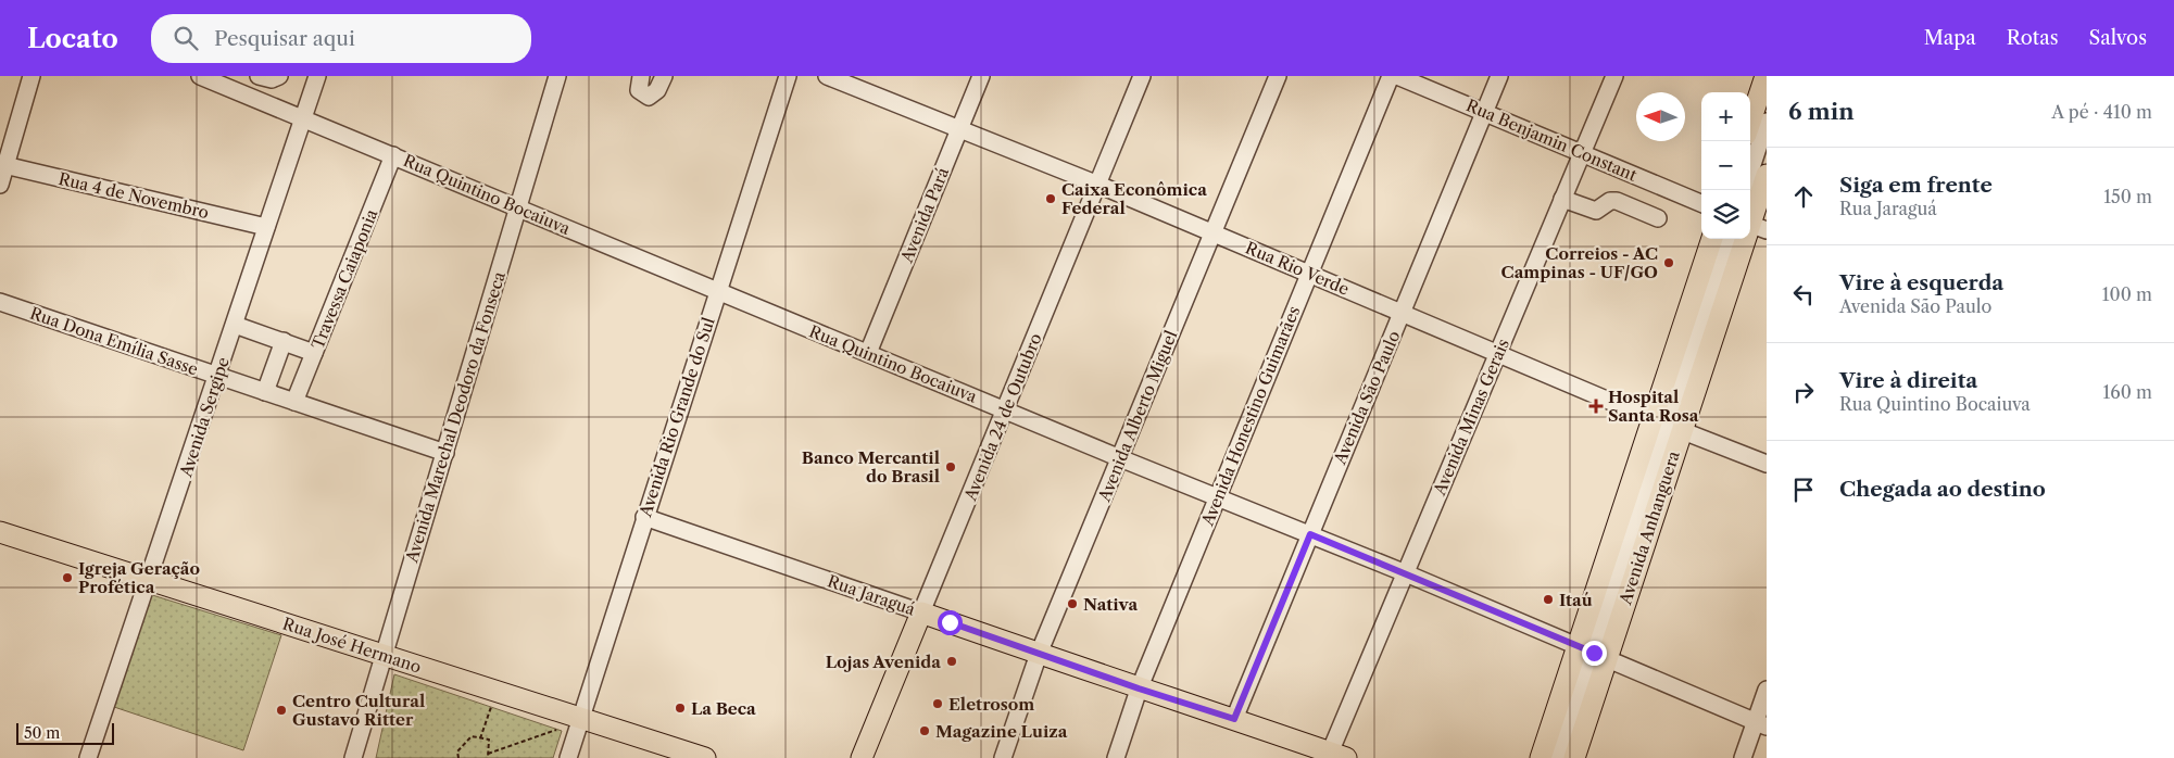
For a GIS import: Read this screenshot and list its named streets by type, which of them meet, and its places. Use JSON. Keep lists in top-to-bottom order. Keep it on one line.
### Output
{"streets":{"main road":["Avenida 24 de Outubro","Avenida Anhanguera","Rua Jaraguá","Rua José Hermano"],"street":["Rua Benjamin Constant","Rua Quintino Bocaiuva","Rua 4 de Novembro","Avenida Pará","Rua Rio Verde","Travessa Caiaponia","Rua Dona Emília Sasse","Avenida São Paulo","Avenida Alberto Miguel","Avenida Honestino Guimarães","Avenida Sergipe","Avenida Marechal Deodoro da Fonseca","Avenida Rio Grande do Sul","Avenida Minas Gerais"]},"crossings":[["Rua Benjamin Constant","Avenida São Paulo"],["Rua Benjamin Constant","Avenida Minas Gerais"],["Rua Quintino Bocaiuva","Avenida Pará"],["Rua Quintino Bocaiuva","Travessa Caiaponia"],["Rua Quintino Bocaiuva","Avenida São Paulo"],["Rua Quintino Bocaiuva","Avenida Alberto Miguel"],["Rua Quintino Bocaiuva","Avenida Honestino Guimarães"],["Rua Quintino Bocaiuva","Avenida Sergipe"],["Rua Quintino Bocaiuva","Avenida Marechal Deodoro da Fonseca"],["Rua Quintino Bocaiuva","Avenida Rio Grande do Sul"],["Rua Quintino Bocaiuva","Avenida 24 de Outubro"],["Rua Quintino Bocaiuva","Avenida Minas Gerais"],["Rua Quintino Bocaiuva","Avenida Anhanguera"],["Rua 4 de Novembro","Avenida Sergipe"],["Avenida Pará","Rua Rio Verde"],["Rua Rio Verde","Avenida São Paulo"],["Rua Rio Verde","Avenida Alberto Miguel"],["Rua Rio Verde","Avenida Honestino Guimarães"],["Rua Rio Verde","Avenida 24 de Outubro"],["Rua Rio Verde","Avenida Minas Gerais"],["Rua Rio Verde","Avenida Anhanguera"],["Travessa Caiaponia","Rua Dona Emília Sasse"],["Rua Dona Emília Sasse","Avenida Sergipe"],["Rua Dona Emília Sasse","Avenida Marechal Deodoro da Fonseca"],["Avenida São Paulo","Rua Jaraguá"],["Avenida Alberto Miguel","Rua Jaraguá"],["Avenida Honestino Guimarães","Rua Jaraguá"],["Avenida Sergipe","Rua José Hermano"],["Avenida Marechal Deodoro da Fonseca","Rua José Hermano"],["Avenida Rio Grande do Sul","Rua Jaraguá"],["Avenida Rio Grande do Sul","Rua José Hermano"],["Avenida 24 de Outubro","Rua Jaraguá"],["Avenida Minas Gerais","Rua Jaraguá"]],"places":{"other":["Caixa Econômica Federal","Correios - AC Campinas - UF/GO","Banco Mercantil do Brasil","Igreja Geração Profética","Itaú","Nativa","Lojas Avenida","Eletrosom","La Beca","Centro Cultural Gustavo Ritter","Magazine Luiza"],"health":["Hospital Santa Rosa"]},"scale_bar":"50 m","north":"left","page":{"header":"Locato","search":"Pesquisar aqui","nav":["Mapa","Rotas","Salvos"],"heading":["6 min","A pé · 410 m"],"map_buttons":["+","−"],"list":[["Siga em frente","Rua Jaraguá","150 m"],["Vire à esquerda","Avenida São Paulo","100 m"],["Vire à direita","Rua Quintino Bocaiuva","160 m"],"Chegada ao destino"],"scale":"50 m"}}
